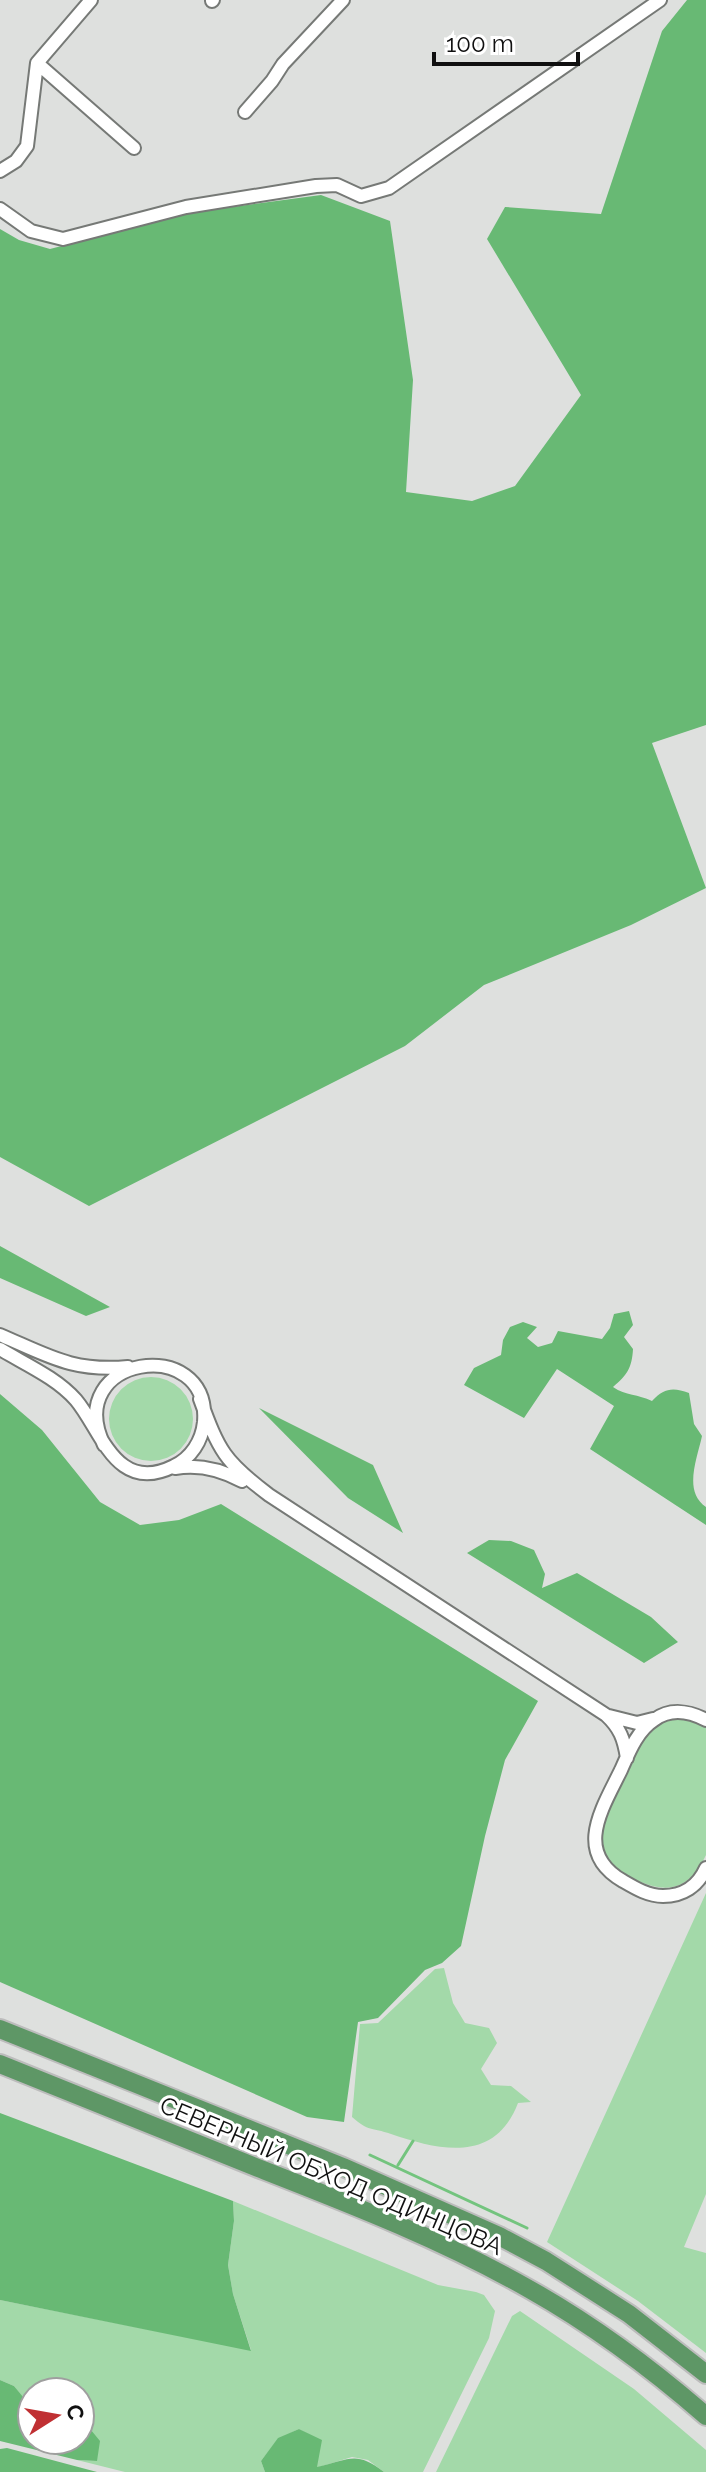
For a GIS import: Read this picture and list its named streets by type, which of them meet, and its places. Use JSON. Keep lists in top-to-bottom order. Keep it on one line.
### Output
{"streets":{"highway":["СЕВЕРНЫЙ ОБХОД ОДИНЦОВА"]},"scale_bar":"100 m","north":"right"}
